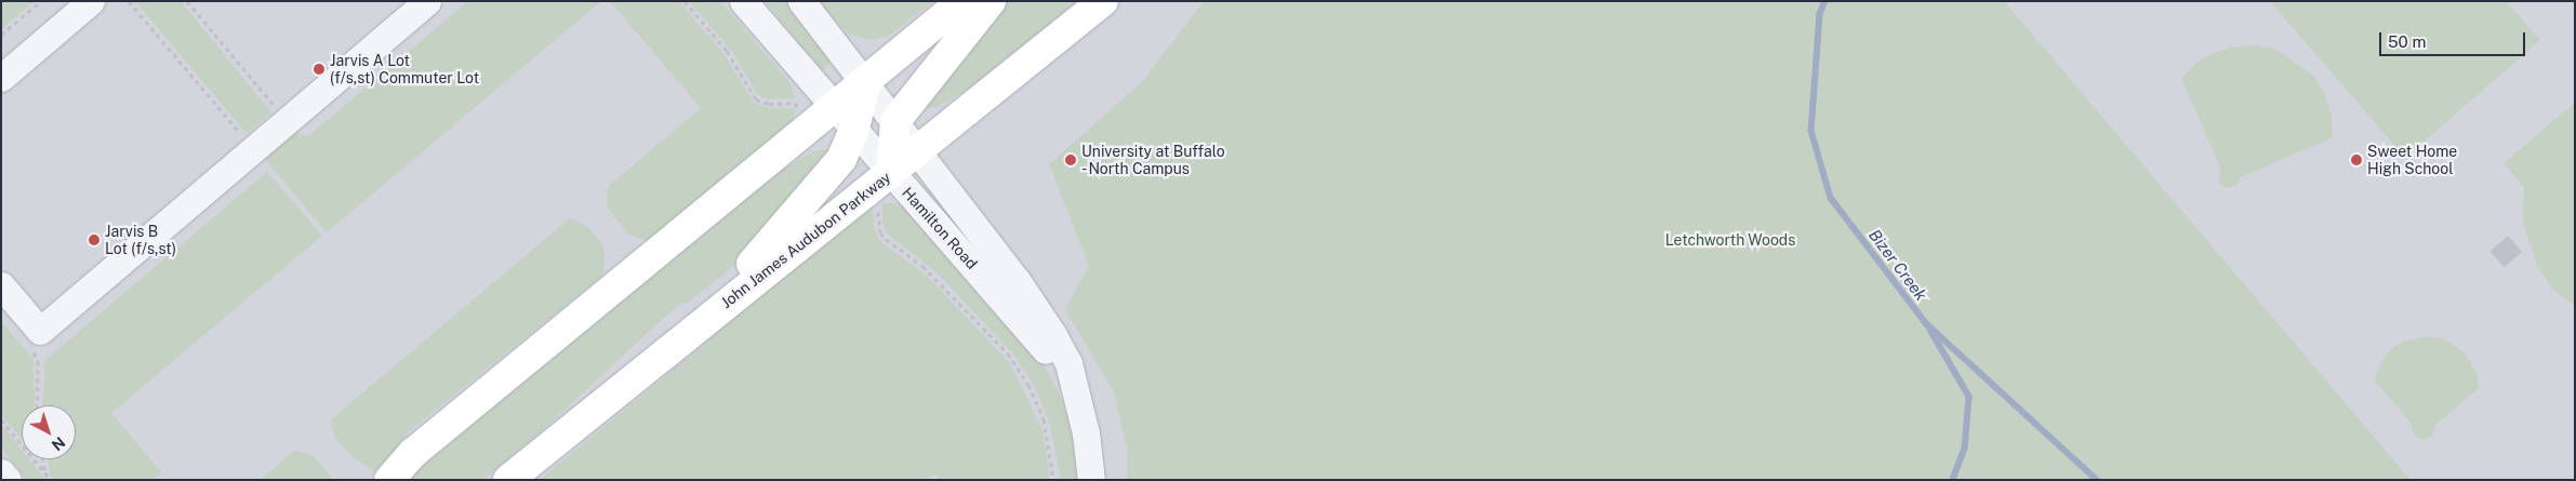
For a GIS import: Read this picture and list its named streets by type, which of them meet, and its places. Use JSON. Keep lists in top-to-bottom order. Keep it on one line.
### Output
{"streets":{"main road":["John James Audubon Parkway"],"street":["Hamilton Road"]},"crossings":[["Hamilton Road","John James Audubon Parkway"]],"water":["Bizer Creek"],"parks":["Letchworth Woods"],"places":["Jarvis A Lot (f/s,st) Commuter Lot","University at Buffalo - North Campus","Sweet Home High School","Jarvis B Lot (f/s,st)"],"scale_bar":"50 m","north":"bottom right"}
